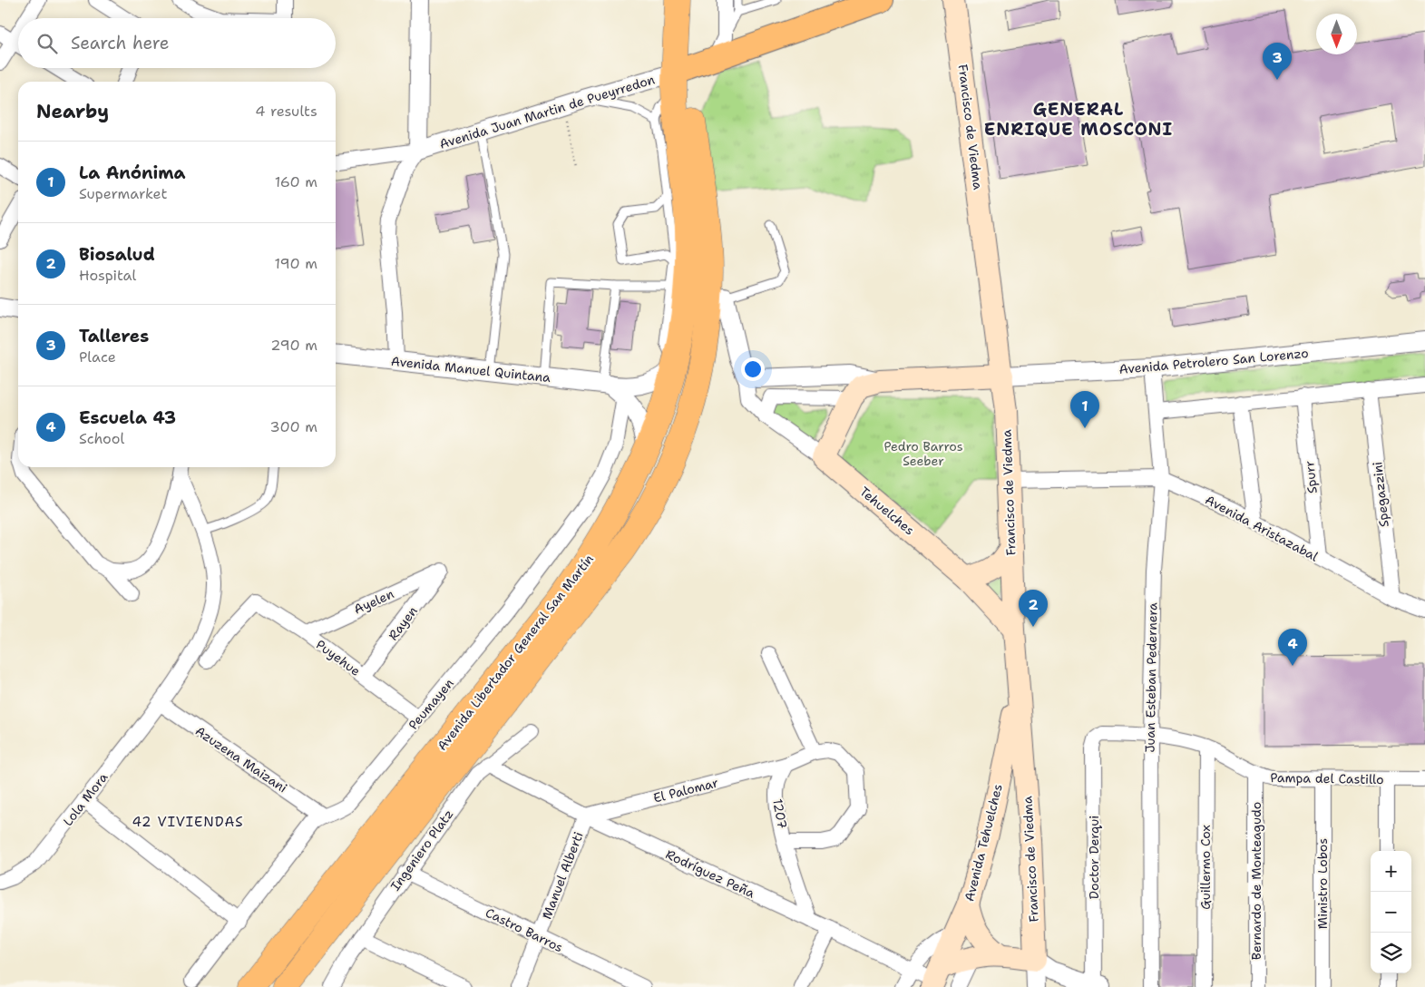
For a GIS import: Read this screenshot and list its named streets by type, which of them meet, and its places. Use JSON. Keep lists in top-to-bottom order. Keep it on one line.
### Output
{"streets":{"highway":["Avenida Libertador General San Martín"],"main road":["Francisco de Viedma","Tehuelches","Avenida Tehuelches"],"street":["Avenida Juan Martin de Pueyrredon","Avenida Petrolero San Lorenzo","Avenida Manuel Quintana","Spurr","Spegazzini","Avenida Aristazabal","Ayelen","Rayen","Puyehue","Juan Esteban Pedernera","Peumayen","Azuzena Maizani","Pampa del Castillo","El Palomar","Lola Mora","1207","Ingeniero Platz","Doctor Derqui","Guillermo Cox","Rodríguez Peña","Manuel Alberti","Bernardo de Monteagudo","Ministro Lobos","Castro Barros"]},"crossings":[["Avenida Juan Martin de Pueyrredon","Avenida Libertador General San Martín"],["Francisco de Viedma","Avenida Petrolero San Lorenzo"],["Francisco de Viedma","Tehuelches"],["Francisco de Viedma","Avenida Aristazabal"],["Francisco de Viedma","Avenida Tehuelches"],["Avenida Petrolero San Lorenzo","Juan Esteban Pedernera"],["Avenida Manuel Quintana","Avenida Libertador General San Martín"],["Spurr","Avenida Aristazabal"],["Spegazzini","Avenida Aristazabal"],["Avenida Aristazabal","Juan Esteban Pedernera"],["Ayelen","Rayen"],["Ayelen","Puyehue"],["Rayen","Puyehue"],["Puyehue","Peumayen"],["Juan Esteban Pedernera","Pampa del Castillo"],["Peumayen","Azuzena Maizani"],["Azuzena Maizani","Lola Mora"],["Pampa del Castillo","Doctor Derqui"],["Pampa del Castillo","Guillermo Cox"],["Pampa del Castillo","Bernardo de Monteagudo"],["Pampa del Castillo","Ministro Lobos"],["El Palomar","1207"],["El Palomar","Rodríguez Peña"],["El Palomar","Manuel Alberti"],["1207","Rodríguez Peña"],["Avenida Tehuelches","Rodríguez Peña"],["Ingeniero Platz","Rodríguez Peña"],["Ingeniero Platz","Castro Barros"],["Rodríguez Peña","Manuel Alberti"],["Manuel Alberti","Castro Barros"]],"districts":["GENERAL ENRIQUE MOSCONI","42 VIVIENDAS"],"parks":["Pedro Barros Seeber"],"north":"bottom","page":{"search":"Search here","pins":["3","1","2","4"],"heading":["Nearby","4 results"],"list":[{"mark":"1","name":"La Anónima","note":"Supermarket","value":"160 m"},{"mark":"2","name":"Biosalud","note":"Hospital","value":"190 m"},{"mark":"3","name":"Talleres","note":"Place","value":"290 m"},{"mark":"4","name":"Escuela 43","note":"School","value":"300 m"}],"map_buttons":["+","−"]}}
